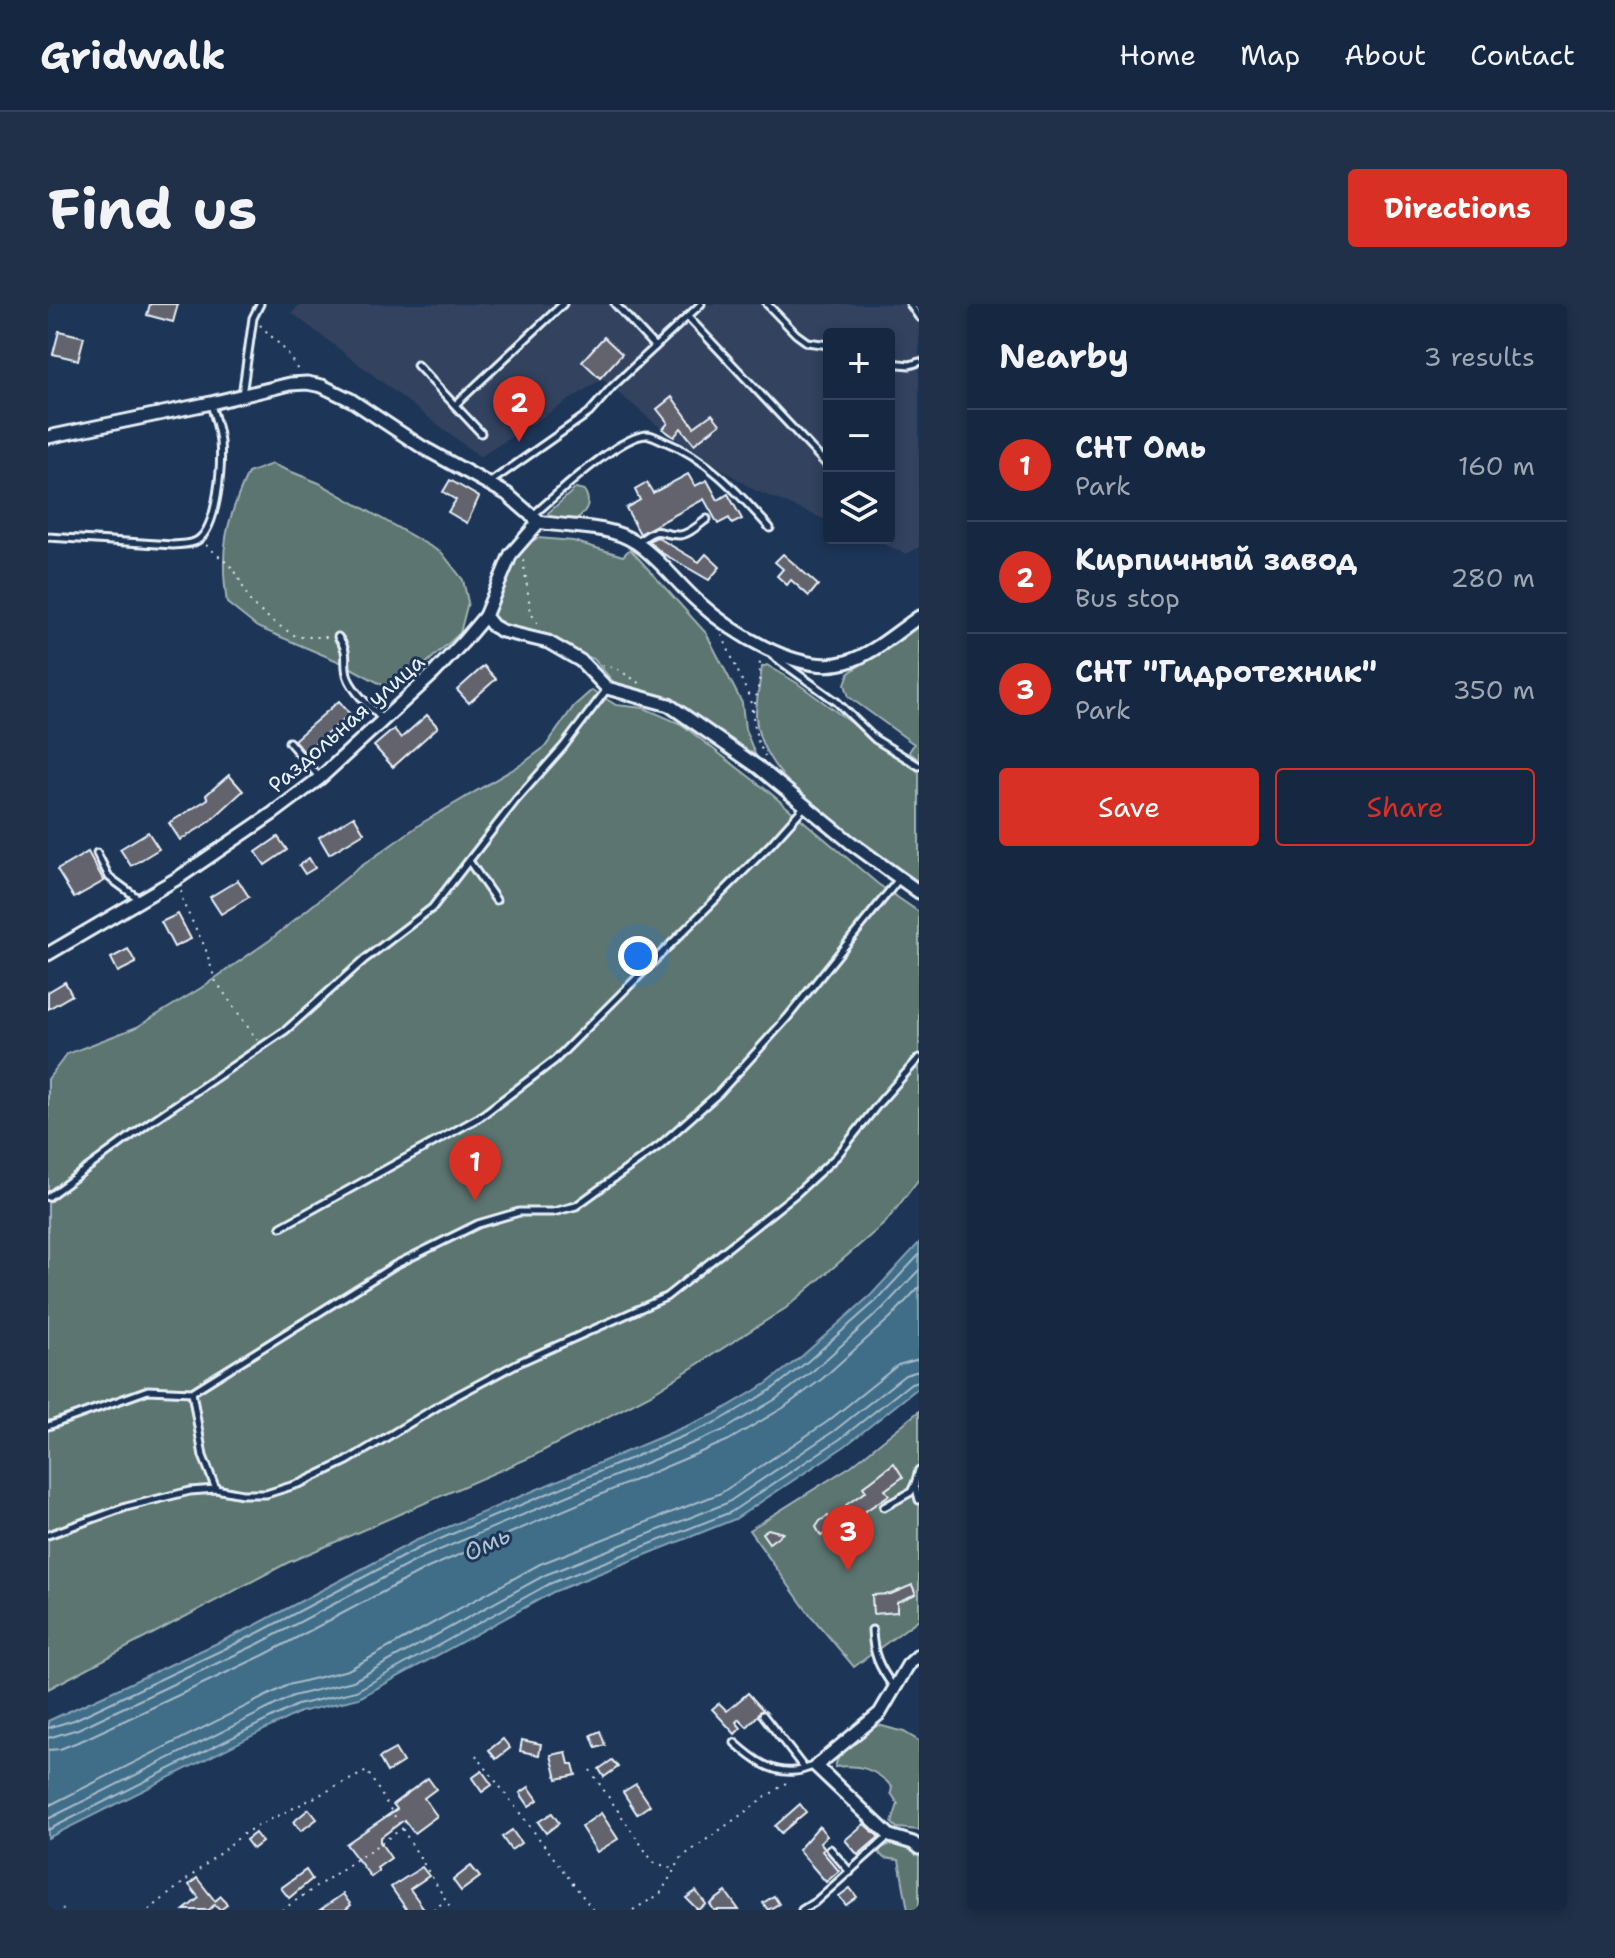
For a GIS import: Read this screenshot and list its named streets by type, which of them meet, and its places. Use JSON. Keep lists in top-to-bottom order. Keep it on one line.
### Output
{"streets":{"street":["Раздольная улица"]},"water":["Омь"],"page":{"header":"Gridwalk","nav":["Home","Map","About","Contact"],"buttons":["Directions",["Save","Share"]],"title":"Find us","heading":["Nearby","3 results"],"map_buttons":["+","−"],"pins":["2","1","3"],"list":[{"mark":"1","name":"СНТ Омь","note":"Park","value":"160 m"},{"mark":"2","name":"Кирпичный завод","note":"Bus stop","value":"280 m"},{"mark":"3","name":"СНТ \"Гидротехник\"","note":"Park","value":"350 m"}]}}
